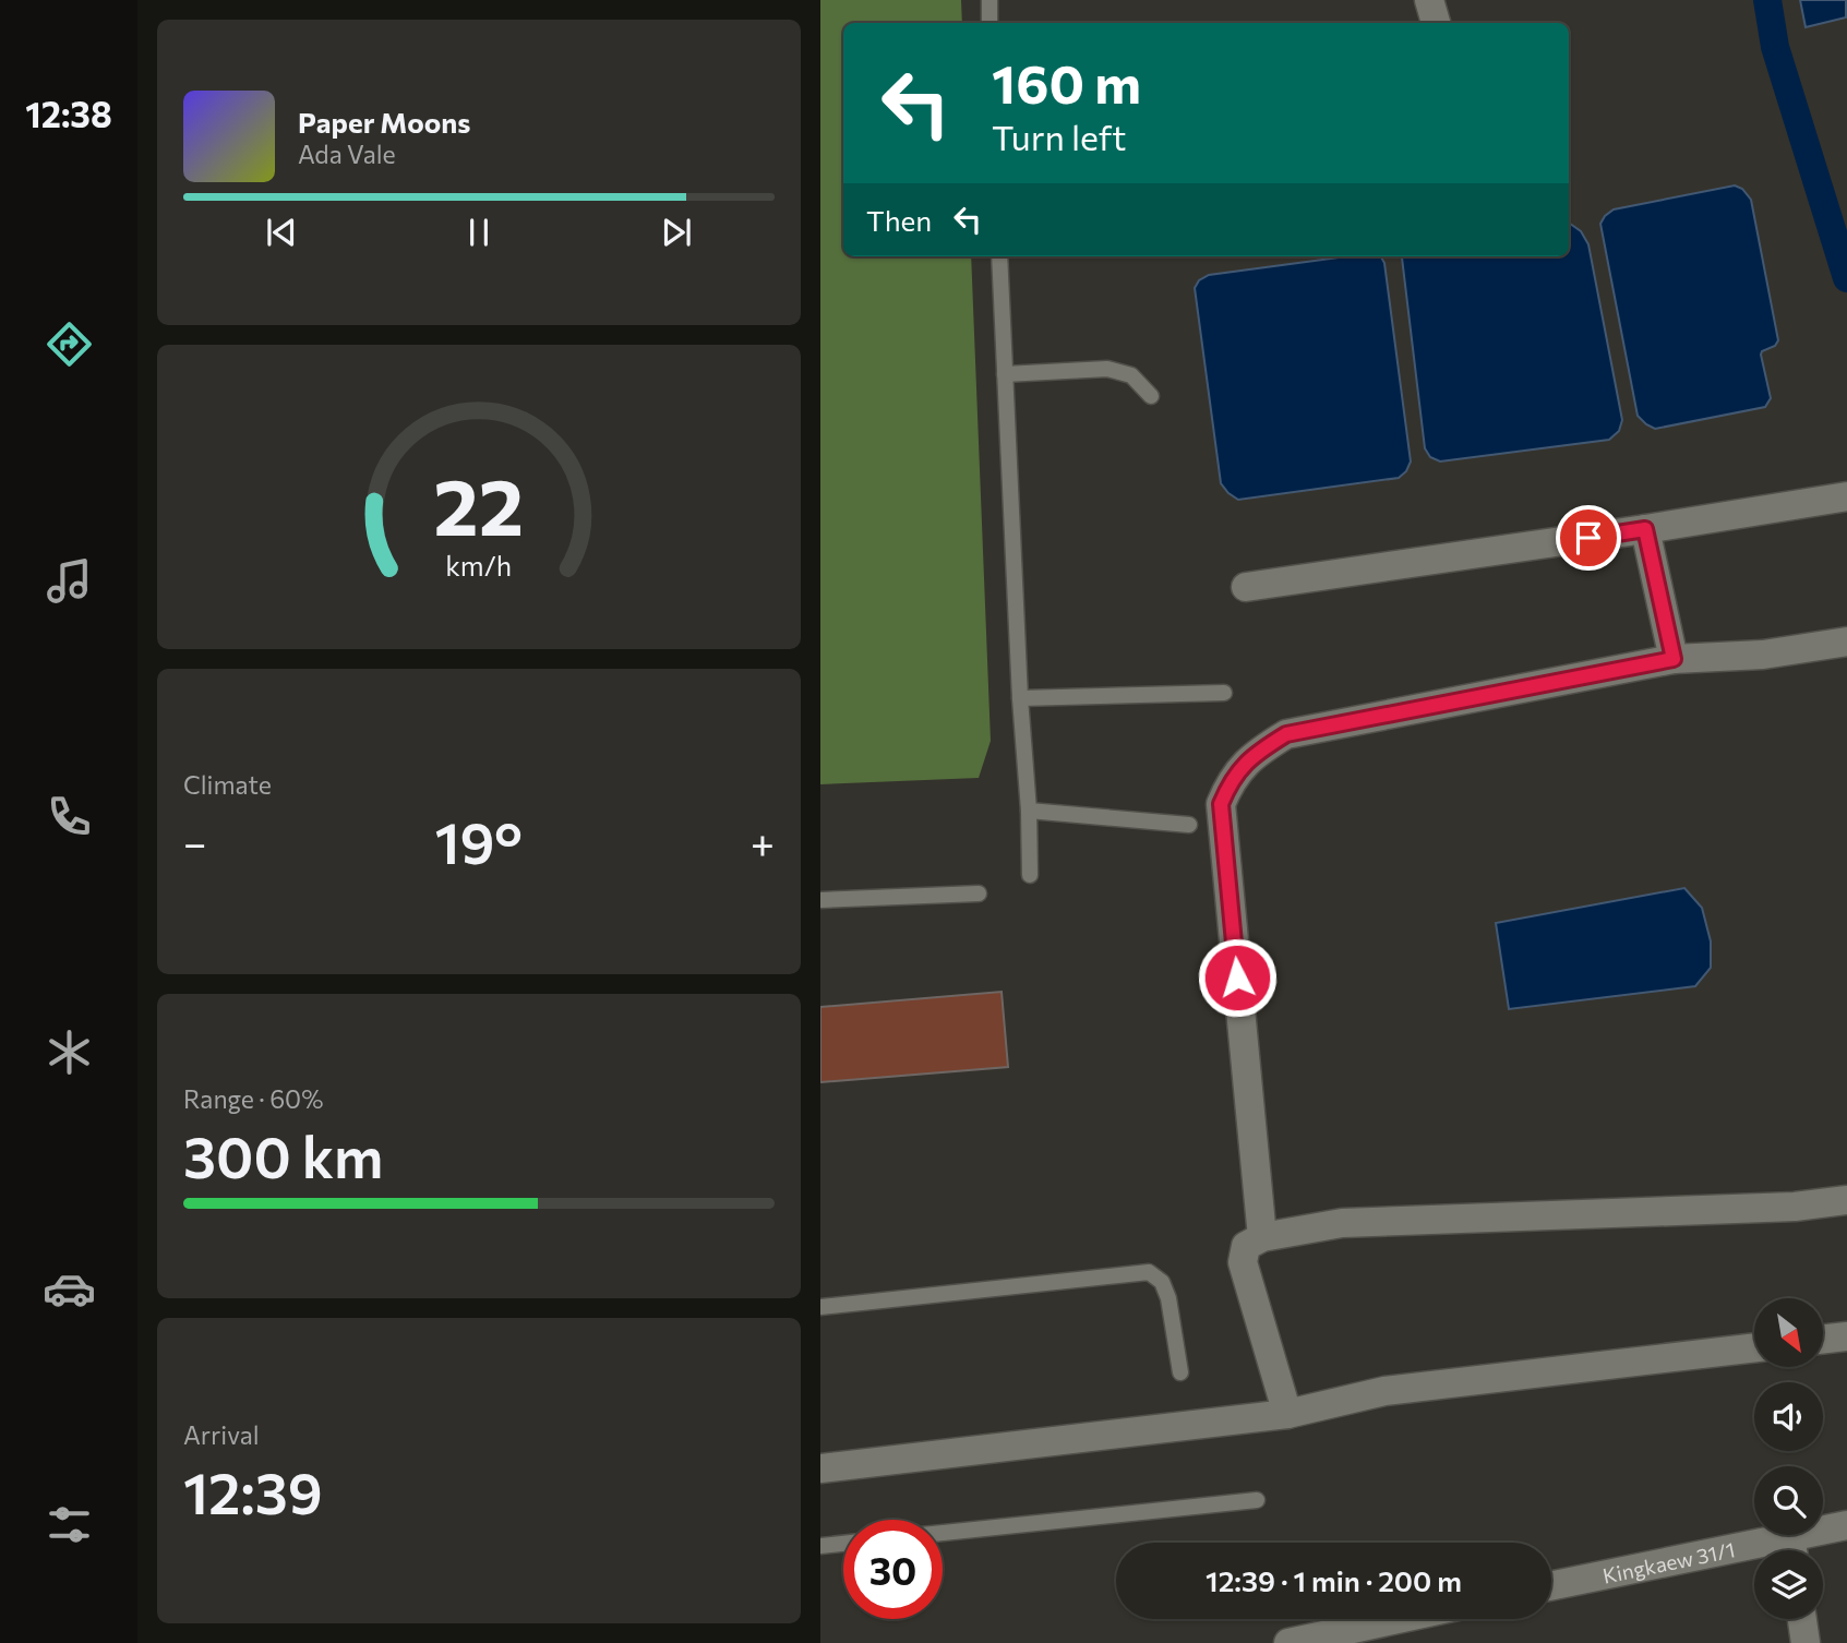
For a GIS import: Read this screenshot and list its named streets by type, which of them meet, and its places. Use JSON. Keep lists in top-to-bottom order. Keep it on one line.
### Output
{"streets":{"street":["Kingkaew 31/1"]},"north":"bottom right","page":{"tabs":"12:38","turn":["160 m","Turn left"],"song":["Paper Moons","Ada Vale"],"then":"Then","tile":["Climate",["Range · 60%","300 km"],["Arrival","12:39"]],"heat":["−","19°","+"],"limit":"30","trip":"12:39 · 1 min · 200 m","gauge":["22","km/h"]}}
